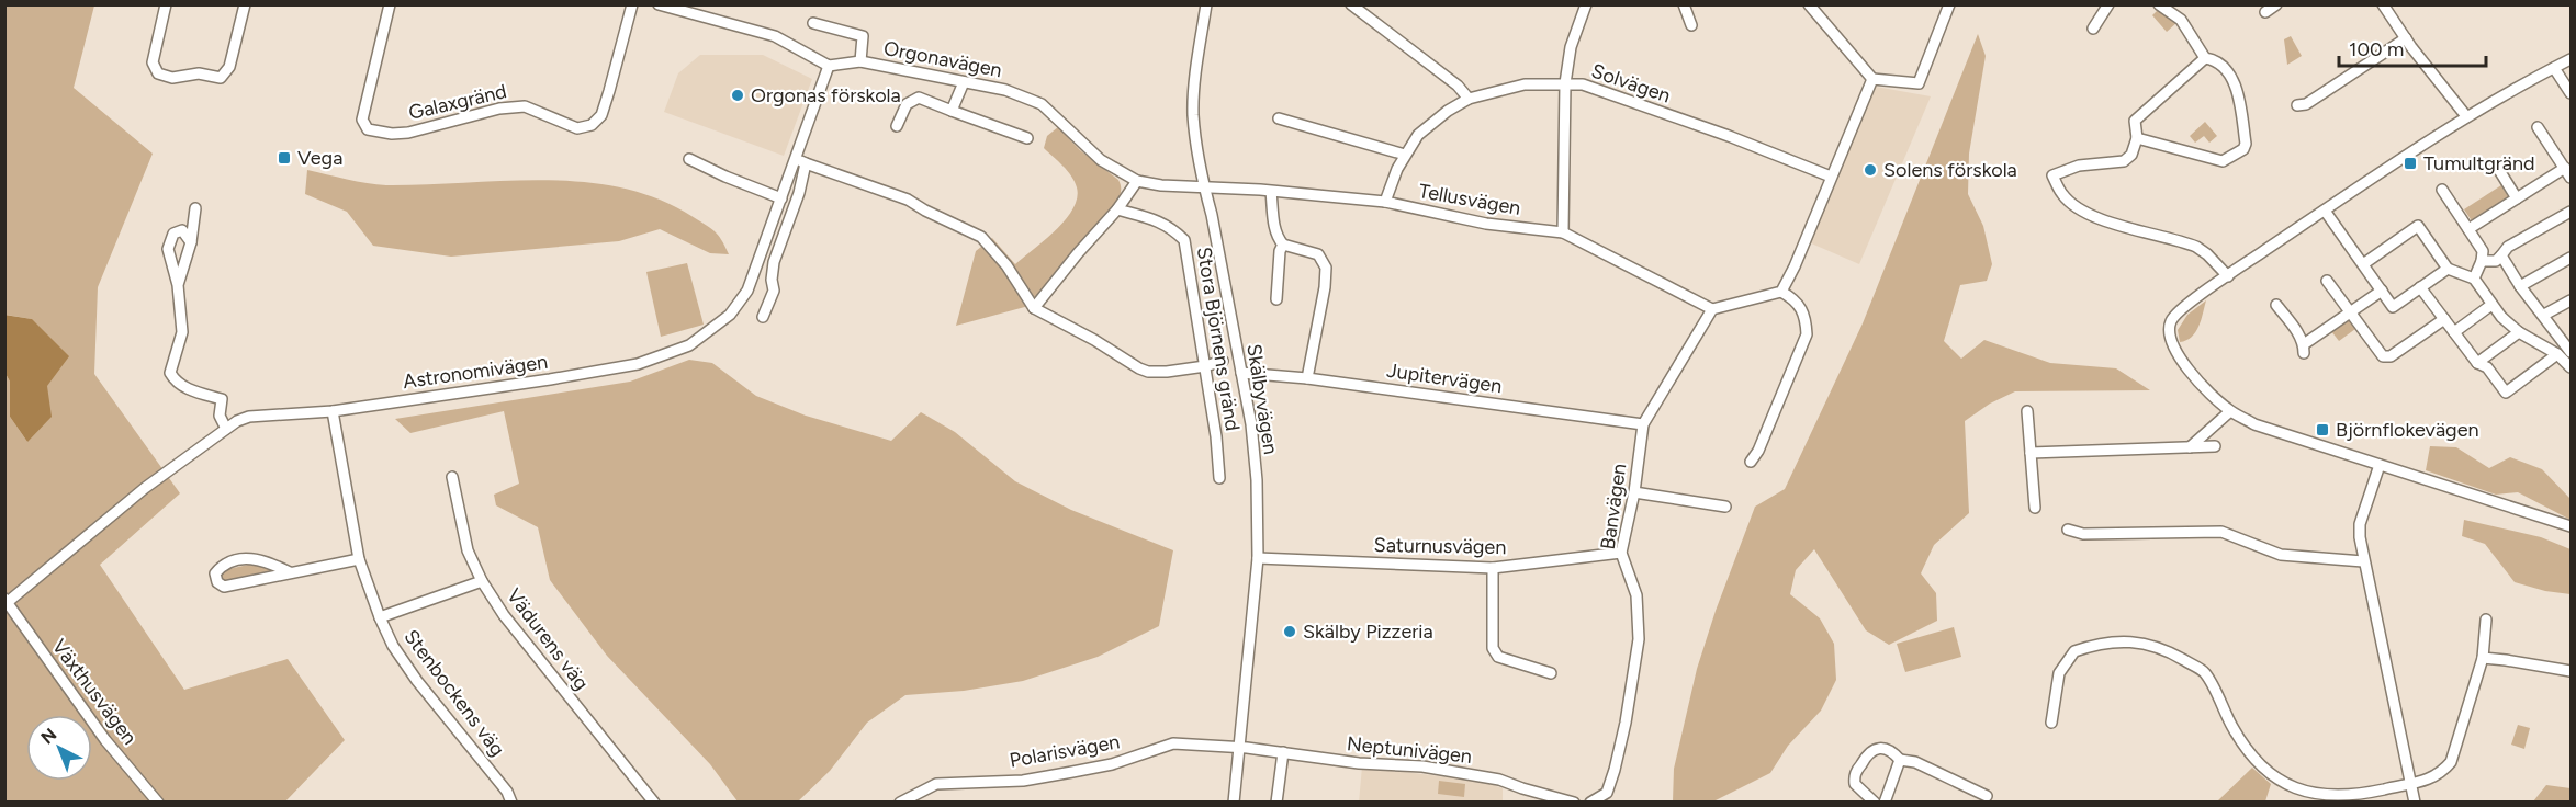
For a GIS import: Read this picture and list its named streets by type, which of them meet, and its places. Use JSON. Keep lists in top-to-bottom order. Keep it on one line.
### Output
{"streets":{"street":["Orgonavägen","Solvägen","Galaxgränd","Tellusvägen","Stora Björnens gränd","Astronomivägen","Jupitervägen","Skälbyvägen","Banvägen","Saturnusvägen","Vädurens väg","Växthusvägen","Stenbockens väg","Neptunivägen","Polarisvägen"]},"crossings":[["Orgonavägen","Tellusvägen"],["Orgonavägen","Astronomivägen"],["Orgonavägen","Skälbyvägen"],["Solvägen","Tellusvägen"],["Tellusvägen","Skälbyvägen"],["Tellusvägen","Banvägen"],["Astronomivägen","Växthusvägen"],["Astronomivägen","Stenbockens väg"],["Jupitervägen","Skälbyvägen"],["Jupitervägen","Banvägen"],["Skälbyvägen","Saturnusvägen"],["Skälbyvägen","Neptunivägen"],["Skälbyvägen","Polarisvägen"],["Banvägen","Saturnusvägen"],["Neptunivägen","Polarisvägen"]],"places":{"other":["Orgonas förskola","Solens förskola","Skälby Pizzeria"],"transit":["Vega","Tumultgränd","Björnflokevägen"]},"scale_bar":"100 m","north":"top left"}
